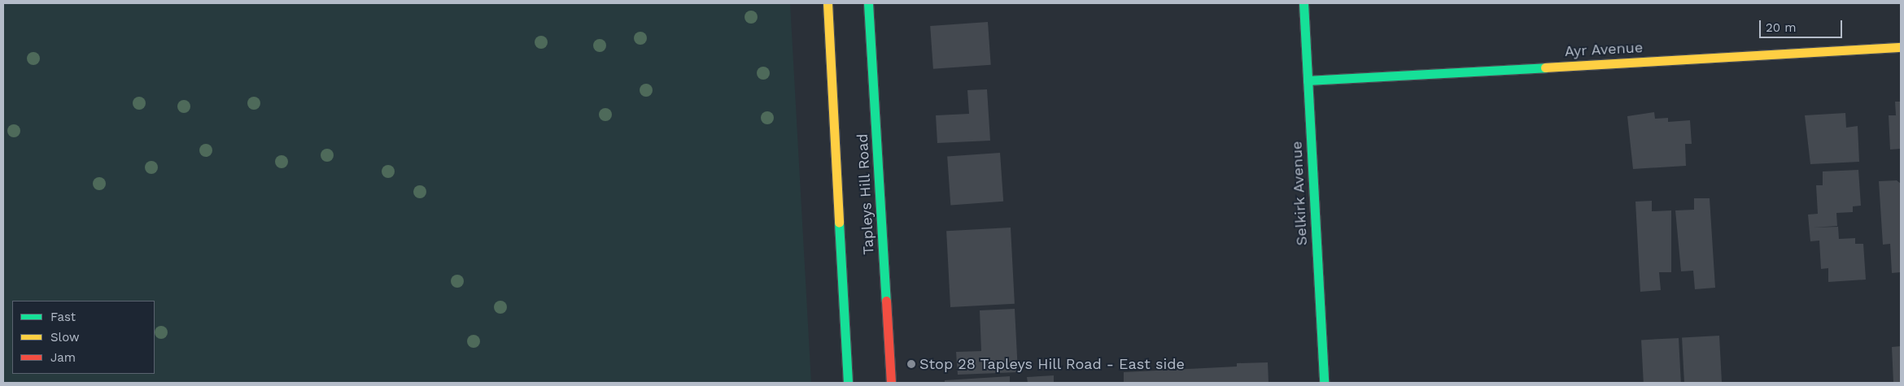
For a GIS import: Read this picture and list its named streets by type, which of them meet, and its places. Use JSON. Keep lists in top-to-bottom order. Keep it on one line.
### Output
{"streets":{"street":["Ayr Avenue","Selkirk Avenue","Tapleys Hill Road"]},"crossings":[["Ayr Avenue","Selkirk Avenue"]],"places":["Stop 28 Tapleys Hill Road - East side"],"legend":["Fast","Slow","Jam"],"scale_bar":"20 m"}
